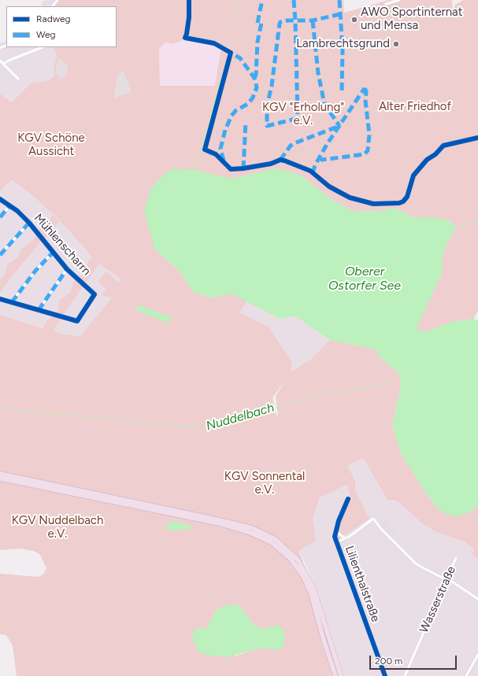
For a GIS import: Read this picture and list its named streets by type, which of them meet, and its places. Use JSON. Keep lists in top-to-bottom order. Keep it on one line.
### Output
{"streets":{"street":["Mühlenscharrn","Lilienthalstraße","Wasserstraße"]},"water":["Oberer Ostorfer See","Nuddelbach"],"parks":["Alter Friedhof","KGV \"Erholung\" e.V.","KGV Schöne Aussicht","KGV Sonnental e.V.","KGV Nuddelbach e.V."],"places":["AWO Sportinternat und Mensa","Lambrechtsgrund"],"legend":["Radweg","Weg"],"scale_bar":"200 m"}
